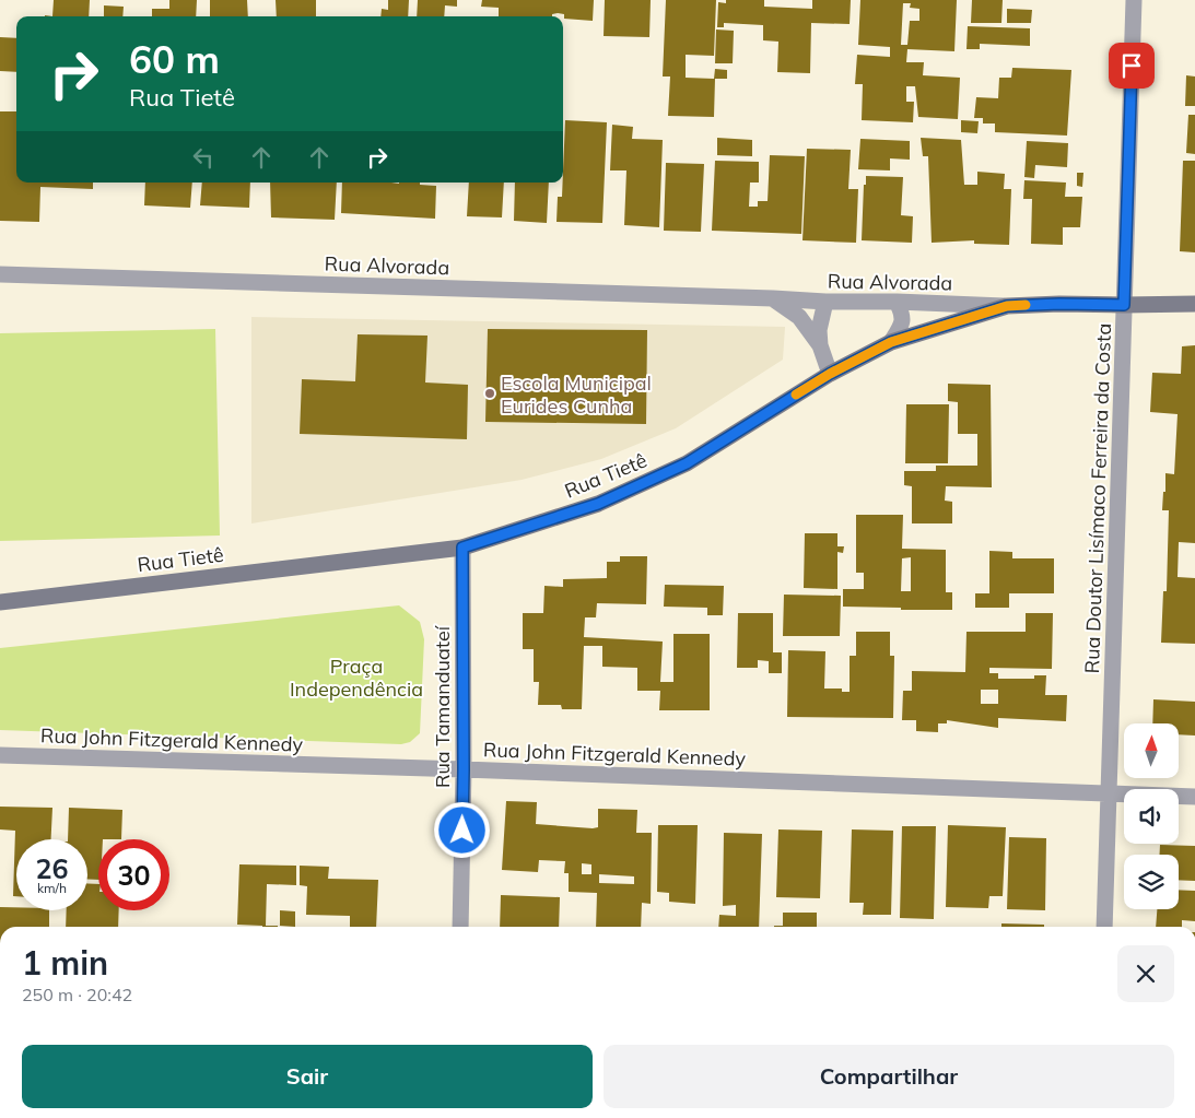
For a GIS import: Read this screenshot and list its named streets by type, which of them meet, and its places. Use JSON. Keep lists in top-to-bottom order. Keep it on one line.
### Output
{"streets":{"street":["Rua Alvorada","Rua Tietê","Rua Doutor Lisímaco Ferreira da Costa","Rua Tamanduateí","Rua John Fitzgerald Kennedy"]},"crossings":[["Rua Alvorada","Rua Tietê"],["Rua Tietê","Rua Doutor Lisímaco Ferreira da Costa"],["Rua Tietê","Rua Tamanduateí"],["Rua Doutor Lisímaco Ferreira da Costa","Rua John Fitzgerald Kennedy"],["Rua Tamanduateí","Rua John Fitzgerald Kennedy"]],"parks":["Praça Independência"],"places":["Escola Municipal Eurides Cunha"],"north":"top","page":{"turn":["60 m","Rua Tietê"],"speed":"26 km/h","limit":"30","heading":["1 min","250 m · 20:42"],"buttons":["Sair","Compartilhar"]}}
